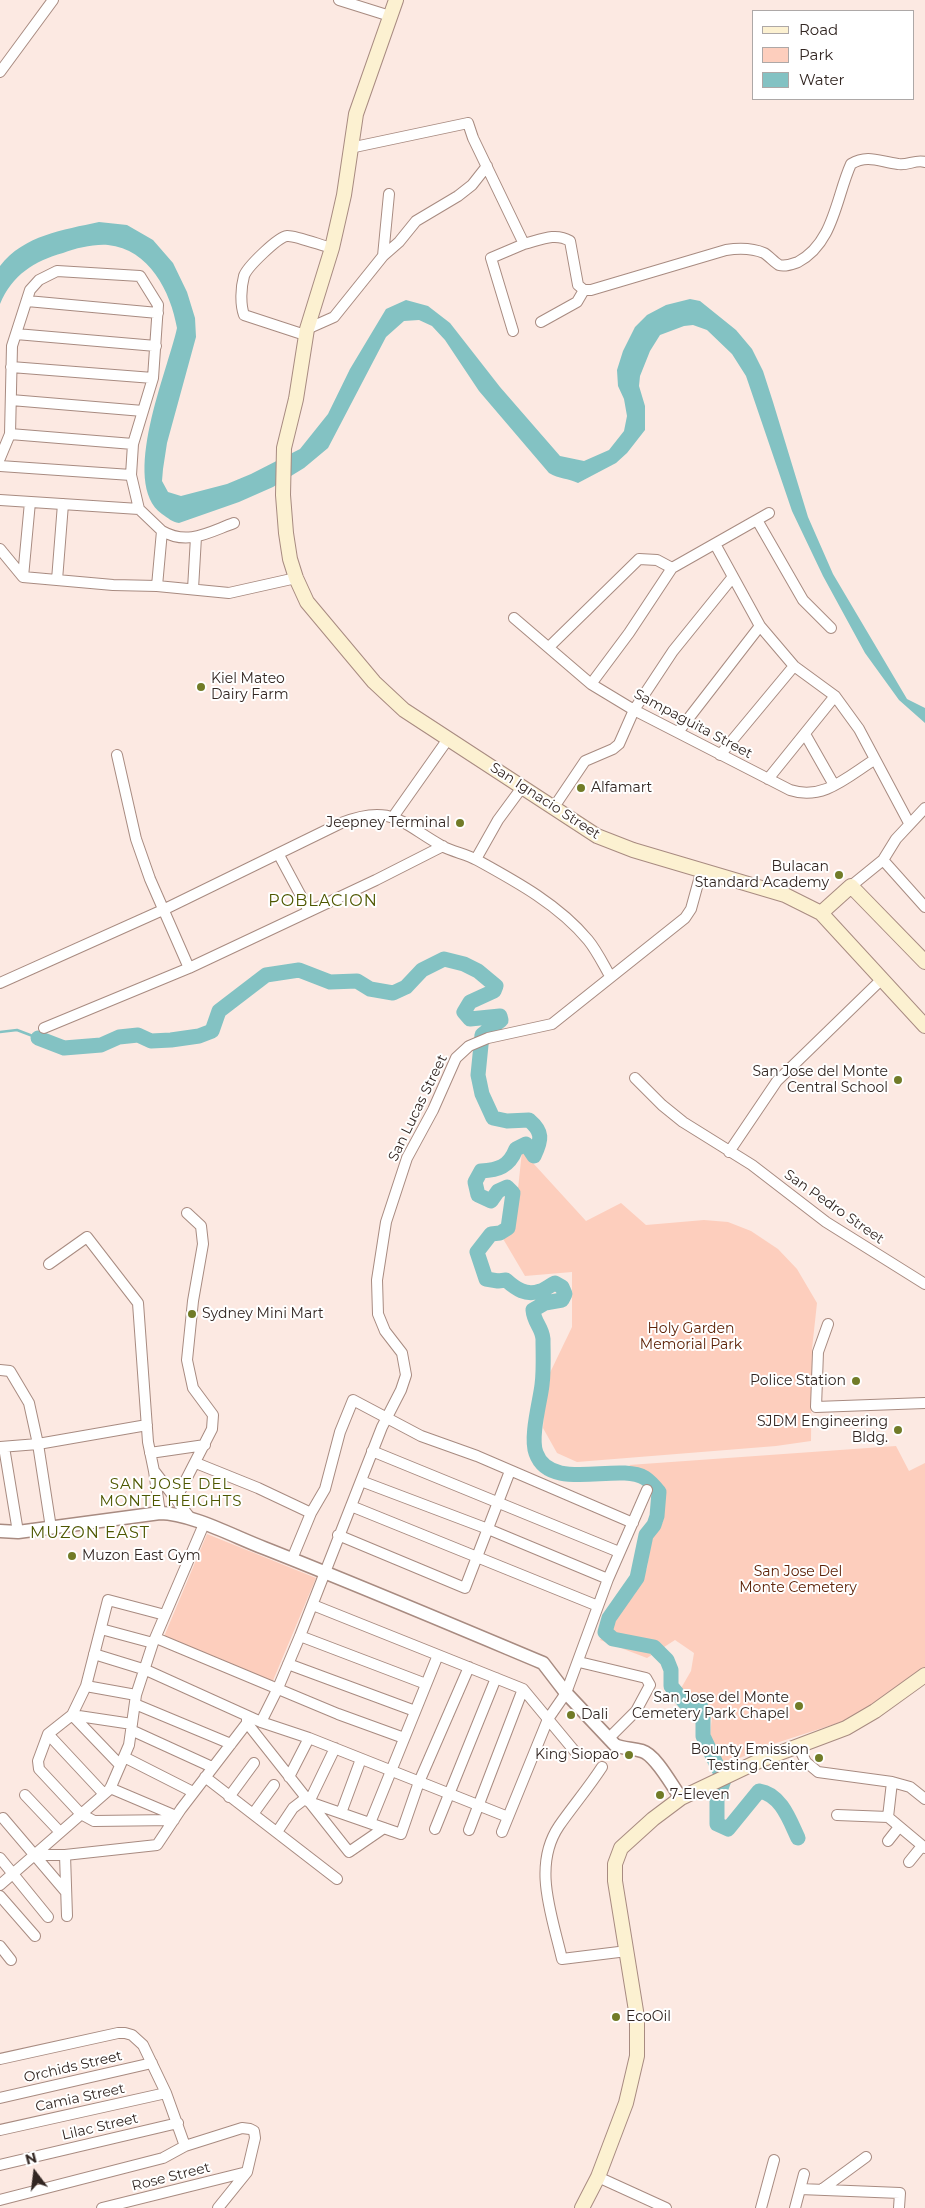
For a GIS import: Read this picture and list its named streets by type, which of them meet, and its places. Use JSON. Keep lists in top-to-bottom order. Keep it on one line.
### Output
{"streets":{"main road":["San Ignacio Street"],"street":["Sampaguita Street","San Lucas Street","San Pedro Street","Orchids Street","Camia Street","Lilac Street","Rose Street"]},"crossings":[["San Ignacio Street","San Lucas Street"]],"districts":["POBLACION","SAN JOSE DEL MONTE HEIGHTS","MUZON EAST"],"parks":["Holy Garden Memorial Park","San Jose Del Monte Cemetery"],"places":["Kiel Mateo Dairy Farm","Alfamart","Jeepney Terminal","Bulacan Standard Academy","San Jose del Monte Central School","Sydney Mini Mart","Police Station","SJDM Engineering Bldg.","Muzon East Gym","San Jose del Monte Cemetery Park Chapel","Dali","King Siopao","Bounty Emission Testing Center","7-Eleven","EcoOil"],"legend":["Road","Park","Water"],"north":"top"}
